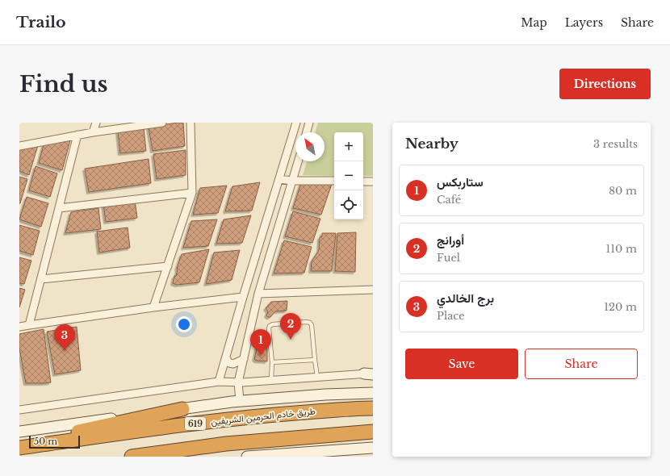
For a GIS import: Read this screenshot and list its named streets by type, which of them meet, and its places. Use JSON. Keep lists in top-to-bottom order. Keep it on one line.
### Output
{"streets":{"highway":["طريق خادم الحرمين الشريفين","619"]},"scale_bar":"50 m","north":"top left","page":{"header":"Trailo","nav":["Map","Layers","Share"],"buttons":["Directions",["Save","Share"]],"title":"Find us","heading":["Nearby","3 results"],"map_buttons":["+","−"],"list":[{"mark":"1","name":"ستاربكس","note":"Café","value":"80 m"},{"mark":"2","name":"أورانج","note":"Fuel","value":"110 m"},{"mark":"3","name":"برج الخالدي","note":"Place","value":"120 m"}],"pins":["2","3","1"],"scale":"50 m"}}
